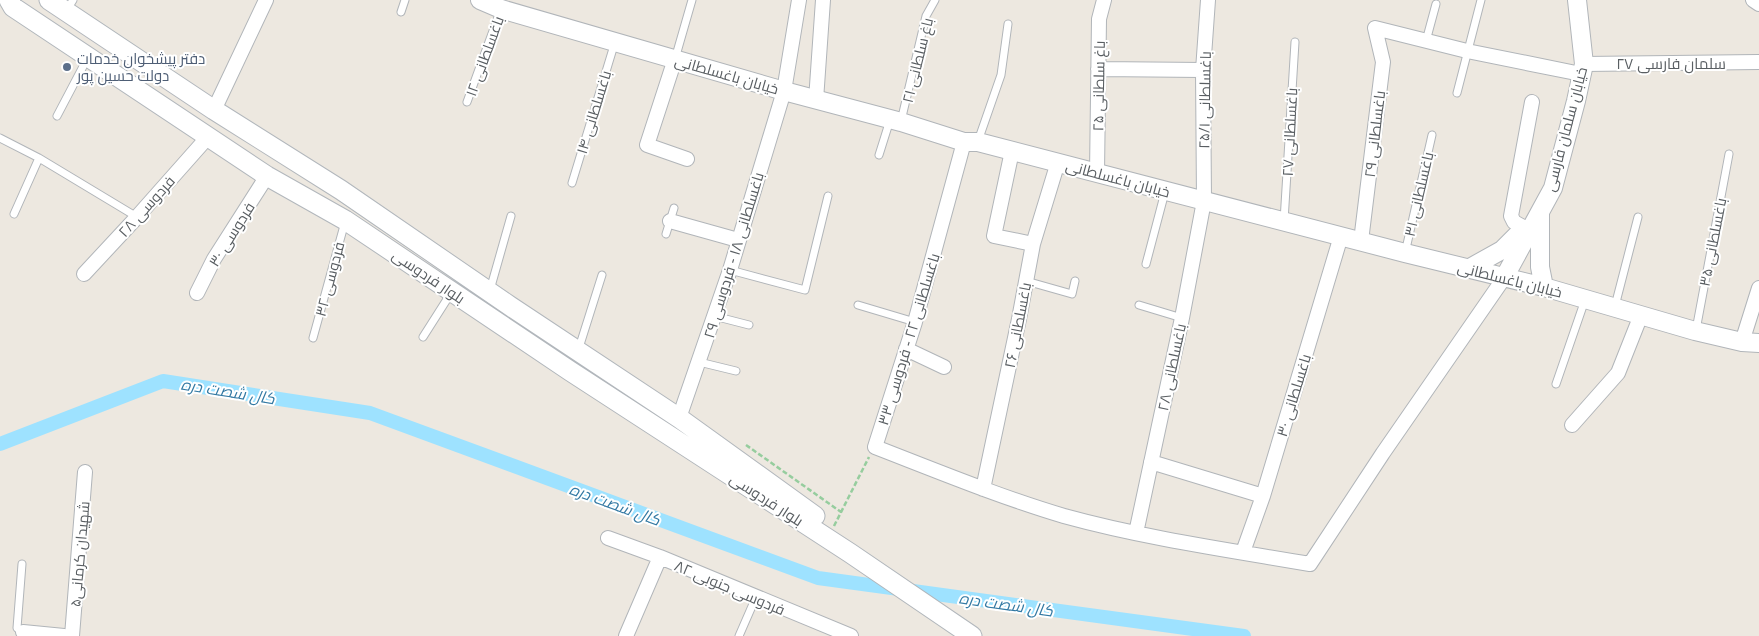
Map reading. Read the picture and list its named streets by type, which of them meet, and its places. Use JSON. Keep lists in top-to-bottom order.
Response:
{
  "streets": {
    "main road": ["بلوار فردوسی"],
    "street": [
      "سلمان فارسی ۲۷",
      "خیابان باغسلطانی",
      "باغ سلطانی ۲۵",
      "باغسلطانی ۲۵/۱",
      "خیابان سلمان فارسی",
      "باغسلطانی ۲۹",
      "فردوسی ۲۸",
      "فردوسی ۳۰",
      "باغسلطانی ۱۸ - فردوسی ۲۹",
      "باغسلطانی ۲۶",
      "باغسلطانی ۲۲ - فردوسی ۳۳",
      "باغسلطانی ۲۸",
      "باغسلطانی ۳۰",
      "شهیدان کرمانی۵",
      "فردوسی جنوبی ۸۲"
    ],
    "lane": [
      "باغسلطانی ۱۲",
      "باغ سلطانی ۲۱",
      "باغسلطانی ۱۴",
      "باغسلطانی ۲۷",
      "باغسلطانی ۳۱",
      "باغسلطانی ۳۵",
      "فردوسی ۳۲"
    ]
  },
  "crossings": [
    ["باغسلطانی ۱۲", "خیابان باغسلطانی"],
    ["باغ سلطانی ۲۱", "خیابان باغسلطانی"],
    ["سلمان فارسی ۲۷", "خیابان سلمان فارسی"],
    ["سلمان فارسی ۲۷", "باغسلطانی ۲۹"],
    ["خیابان باغسلطانی", "باغ سلطانی ۲۵"],
    ["خیابان باغسلطانی", "باغسلطانی ۲۵/۱"],
    ["خیابان باغسلطانی", "باغسلطانی ۱۴"],
    ["خیابان باغسلطانی", "خیابان سلمان فارسی"],
    ["خیابان باغسلطانی", "باغسلطانی ۲۷"],
    ["خیابان باغسلطانی", "باغسلطانی ۲۹"],
    ["خیابان باغسلطانی", "باغسلطانی ۳۱"],
    ["خیابان باغسلطانی", "باغسلطانی ۳۵"],
    ["خیابان باغسلطانی", "باغسلطانی ۱۸ - فردوسی ۲۹"],
    ["خیابان باغسلطانی", "باغسلطانی ۲۶"],
    ["خیابان باغسلطانی", "باغسلطانی ۲۲ - فردوسی ۳۳"],
    ["خیابان باغسلطانی", "باغسلطانی ۲۸"],
    ["خیابان باغسلطانی", "باغسلطانی ۳۰"],
    ["باغسلطانی ۲۵/۱", "باغسلطانی ۲۸"],
    ["فردوسی ۲۸", "بلوار فردوسی"],
    ["فردوسی ۳۰", "بلوار فردوسی"],
    ["باغسلطانی ۱۸ - فردوسی ۲۹", "بلوار فردوسی"],
    ["بلوار فردوسی", "فردوسی ۳۲"]
  ],
  "water": ["کال شصت دره"],
  "places": ["دفتر پیشخوان خدمات دولت حسین پور"]
}
